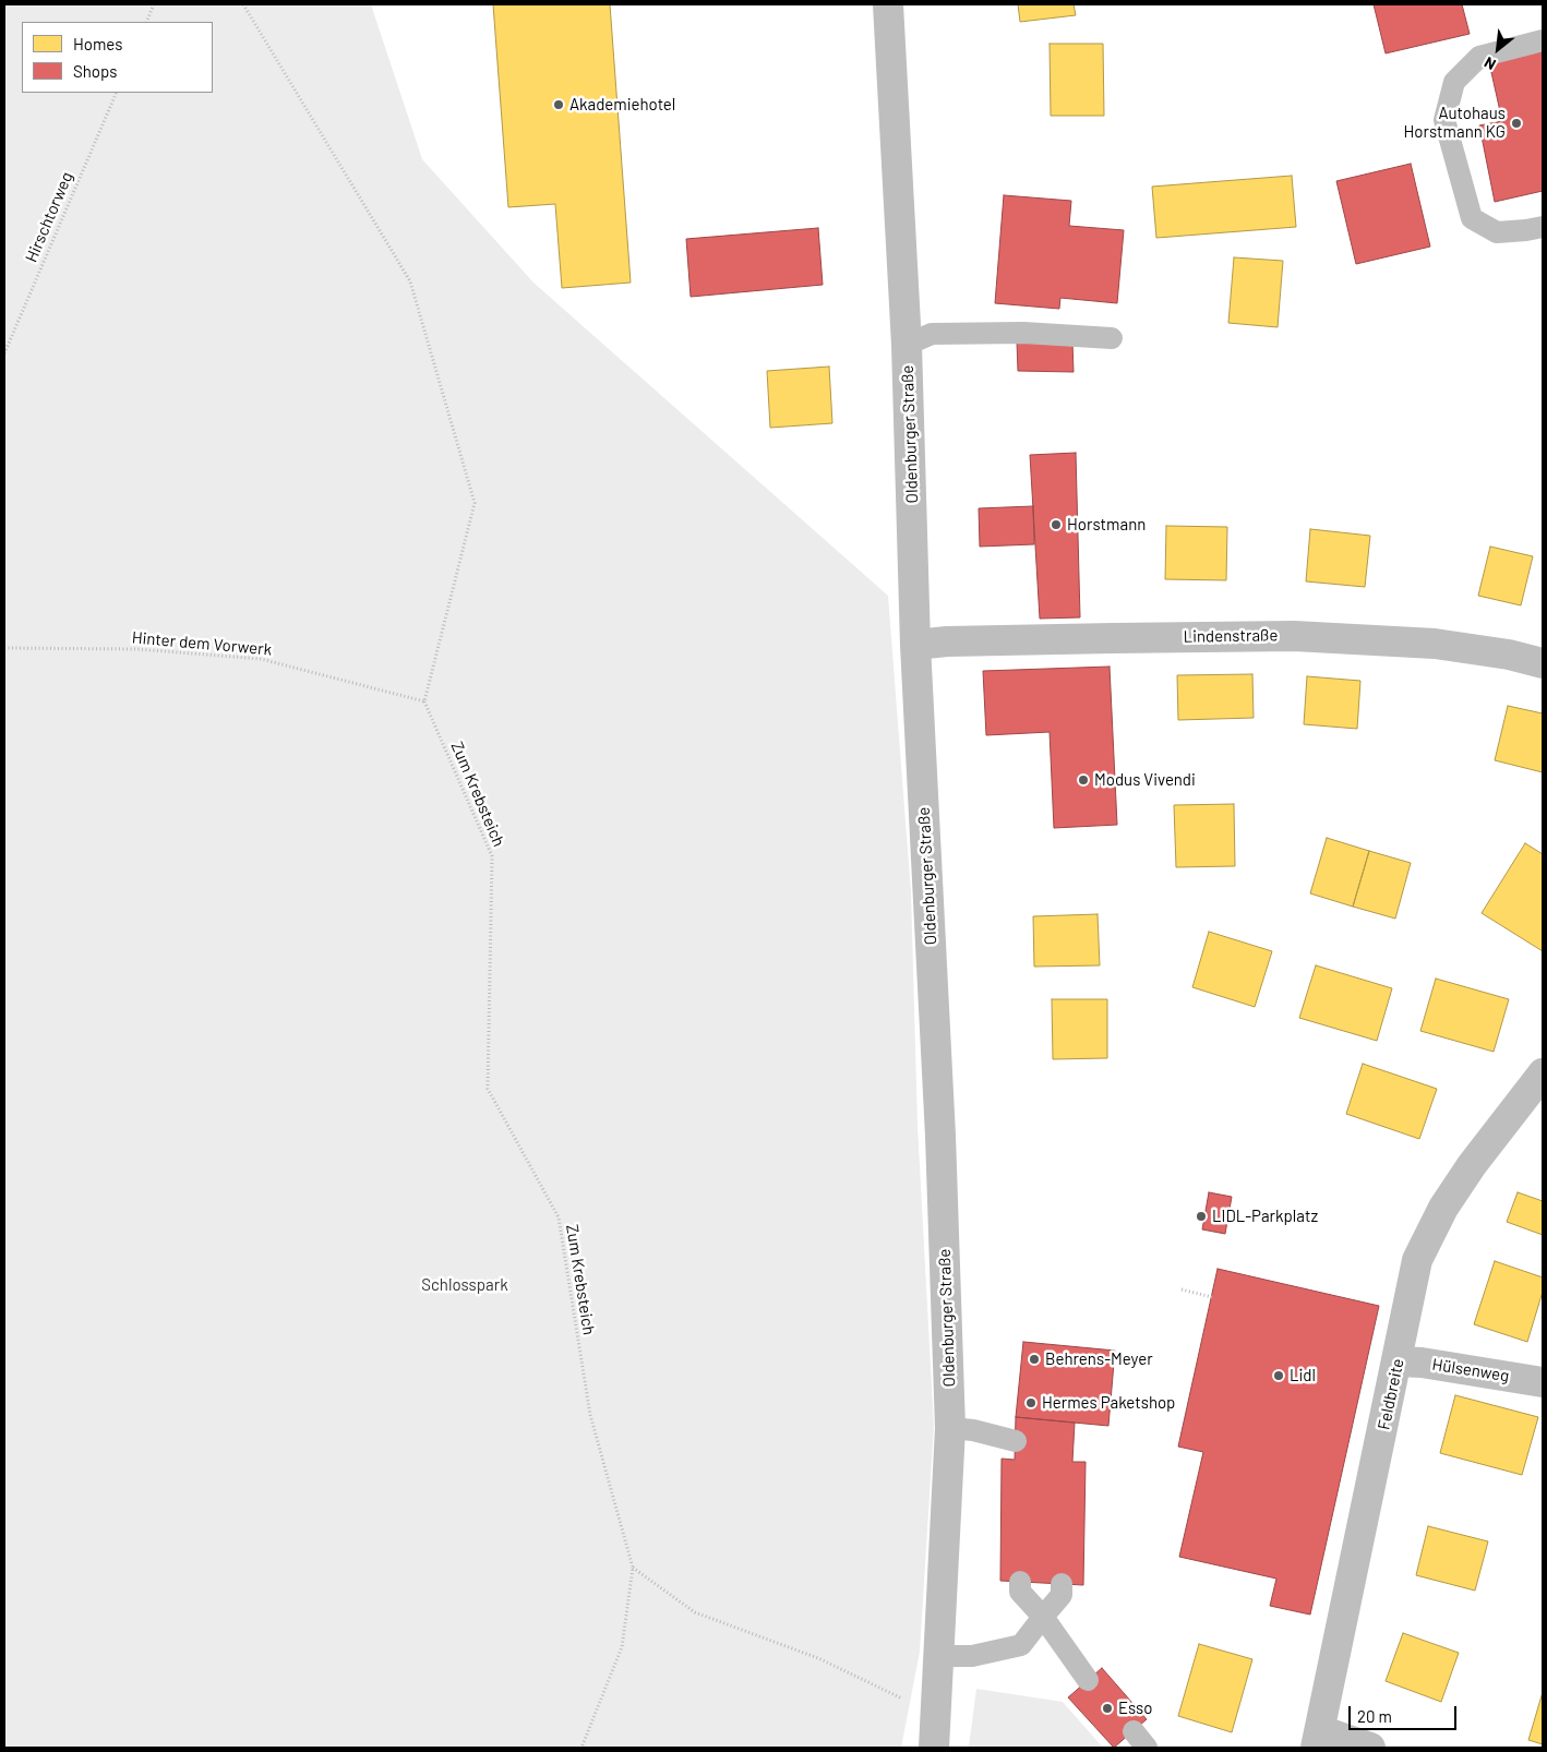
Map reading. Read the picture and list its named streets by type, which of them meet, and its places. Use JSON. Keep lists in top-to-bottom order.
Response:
{
  "streets": {
    "street": [
      "Oldenburger Straße",
      "Lindenstraße",
      "Hülsenweg",
      "Feldbreite"
    ],
    "path": ["Hirschtorweg", "Hinter dem Vorwerk", "Zum Krebsteich"]
  },
  "crossings": [
    ["Oldenburger Straße", "Lindenstraße"],
    ["Hinter dem Vorwerk", "Zum Krebsteich"],
    ["Hülsenweg", "Feldbreite"]
  ],
  "parks": ["Schlosspark"],
  "places": [
    "Akademiehotel",
    "Autohaus Horstmann KG",
    "Horstmann",
    "Modus Vivendi",
    "LIDL-Parkplatz",
    "Behrens-Meyer",
    "Lidl",
    "Hermes Paketshop",
    "Esso"
  ],
  "legend": ["Homes", "Shops"],
  "scale_bar": "20 m",
  "north": "bottom left"
}
